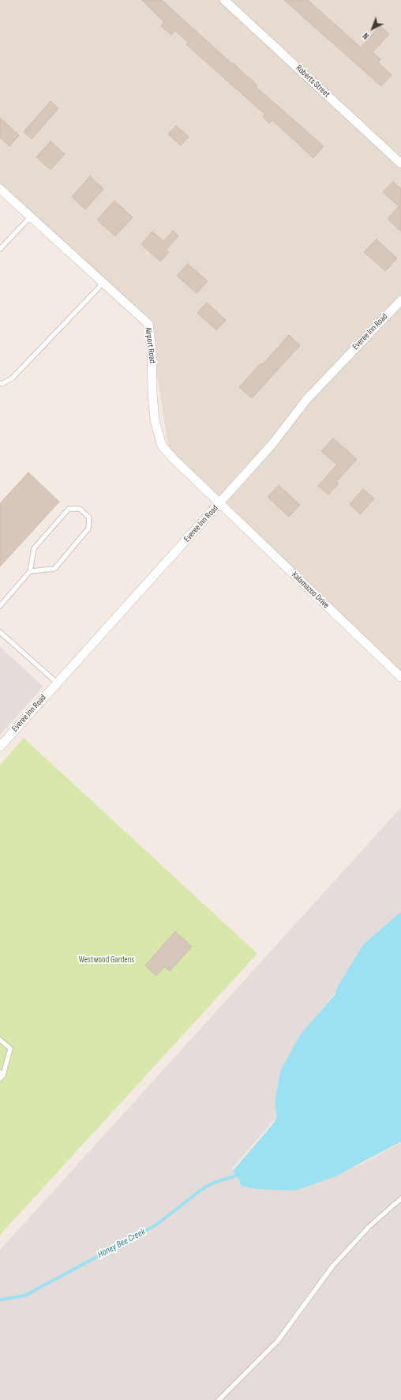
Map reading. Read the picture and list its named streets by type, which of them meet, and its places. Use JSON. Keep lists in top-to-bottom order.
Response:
{
  "streets": {
    "street": [
      "Roberts Street",
      "Everee Inn Road",
      "Airport Road",
      "Kalamazoo Drive"
    ]
  },
  "crossings": [
    ["Everee Inn Road", "Airport Road"],
    ["Everee Inn Road", "Kalamazoo Drive"],
    ["Airport Road", "Kalamazoo Drive"]
  ],
  "water": ["Honey Bee Creek"],
  "parks": ["Westwood Gardens"],
  "north": "bottom left"
}
